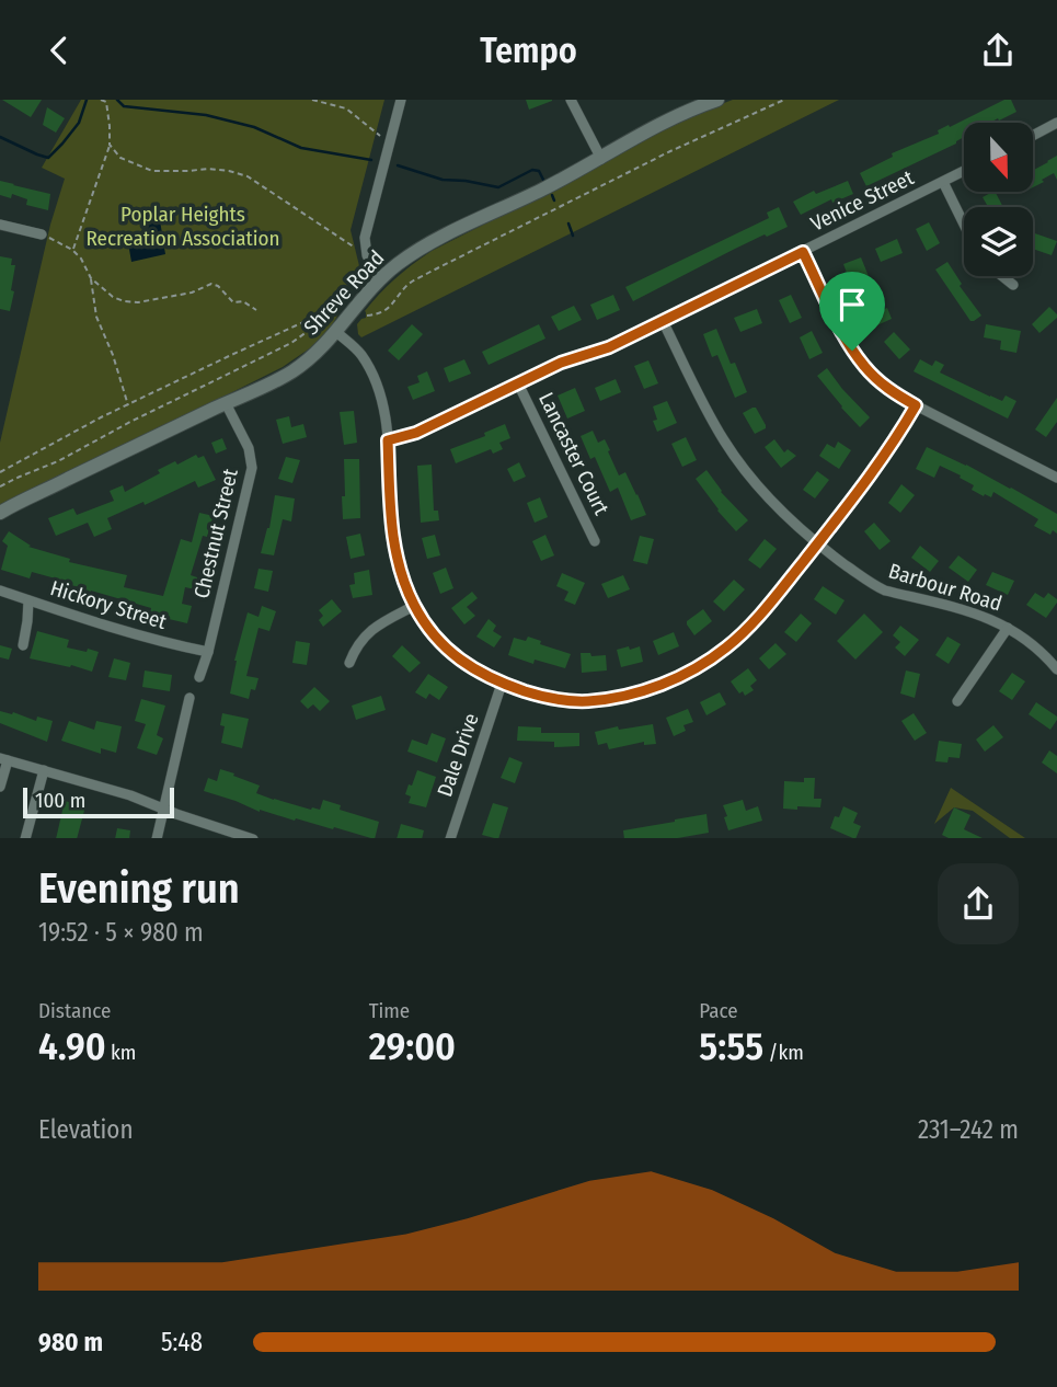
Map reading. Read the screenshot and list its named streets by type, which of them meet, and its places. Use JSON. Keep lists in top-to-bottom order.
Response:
{
  "streets": {
    "main road": ["Shreve Road"],
    "street": [
      "Venice Street",
      "Lancaster Court",
      "Chestnut Street",
      "Barbour Road",
      "Hickory Street",
      "Dale Drive"
    ]
  },
  "crossings": [
    ["Venice Street", "Lancaster Court"],
    ["Venice Street", "Barbour Road"],
    ["Shreve Road", "Chestnut Street"],
    ["Chestnut Street", "Hickory Street"]
  ],
  "parks": ["Poplar Heights Recreation Association"],
  "scale_bar": "100 m",
  "north": "bottom",
  "page": {
    "header": "Tempo",
    "scale": "100 m",
    "heading": ["Evening run", "19:52 · 5 × 980 m"],
    "stats": [
      ["Distance", "4.90 km"],
      ["Time", "29:00"],
      ["Pace", "5:55 /km"]
    ],
    "chart": ["Elevation", "231–242 m"],
    "list": [
      {
        "name": "980 m",
        "note": "5:48"
      }
    ]
  }
}
